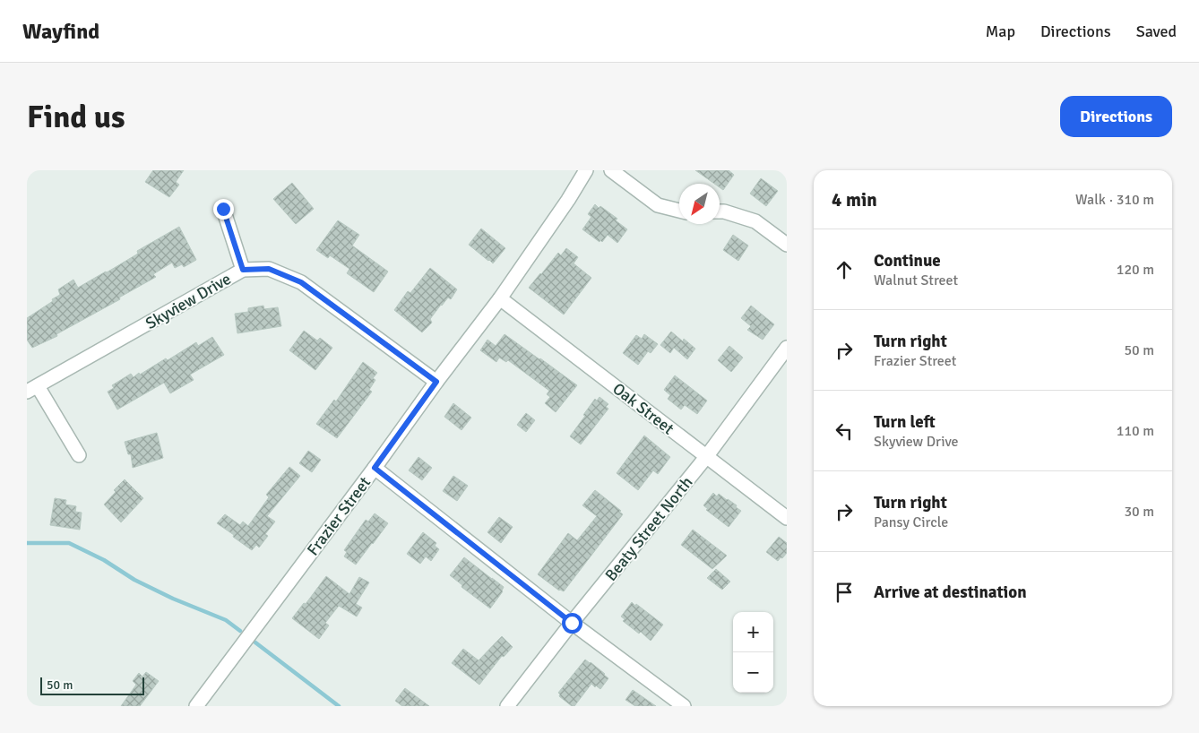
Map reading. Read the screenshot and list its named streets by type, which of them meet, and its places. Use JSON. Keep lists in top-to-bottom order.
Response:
{
  "streets": {
    "street": [
      "Skyview Drive",
      "Oak Street",
      "Frazier Street",
      "Beaty Street North"
    ]
  },
  "crossings": [
    ["Skyview Drive", "Frazier Street"],
    ["Oak Street", "Frazier Street"],
    ["Oak Street", "Beaty Street North"]
  ],
  "scale_bar": "50 m",
  "north": "bottom left",
  "page": {
    "header": "Wayfind",
    "nav": ["Map", "Directions", "Saved"],
    "buttons": "Directions",
    "title": "Find us",
    "heading": ["4 min", "Walk · 310 m"],
    "list": [
      ["Continue", "Walnut Street", "120 m"],
      ["Turn right", "Frazier Street", "50 m"],
      ["Turn left", "Skyview Drive", "110 m"],
      ["Turn right", "Pansy Circle", "30 m"],
      "Arrive at destination"
    ],
    "map_buttons": ["+", "−"],
    "scale": "50 m"
  }
}
